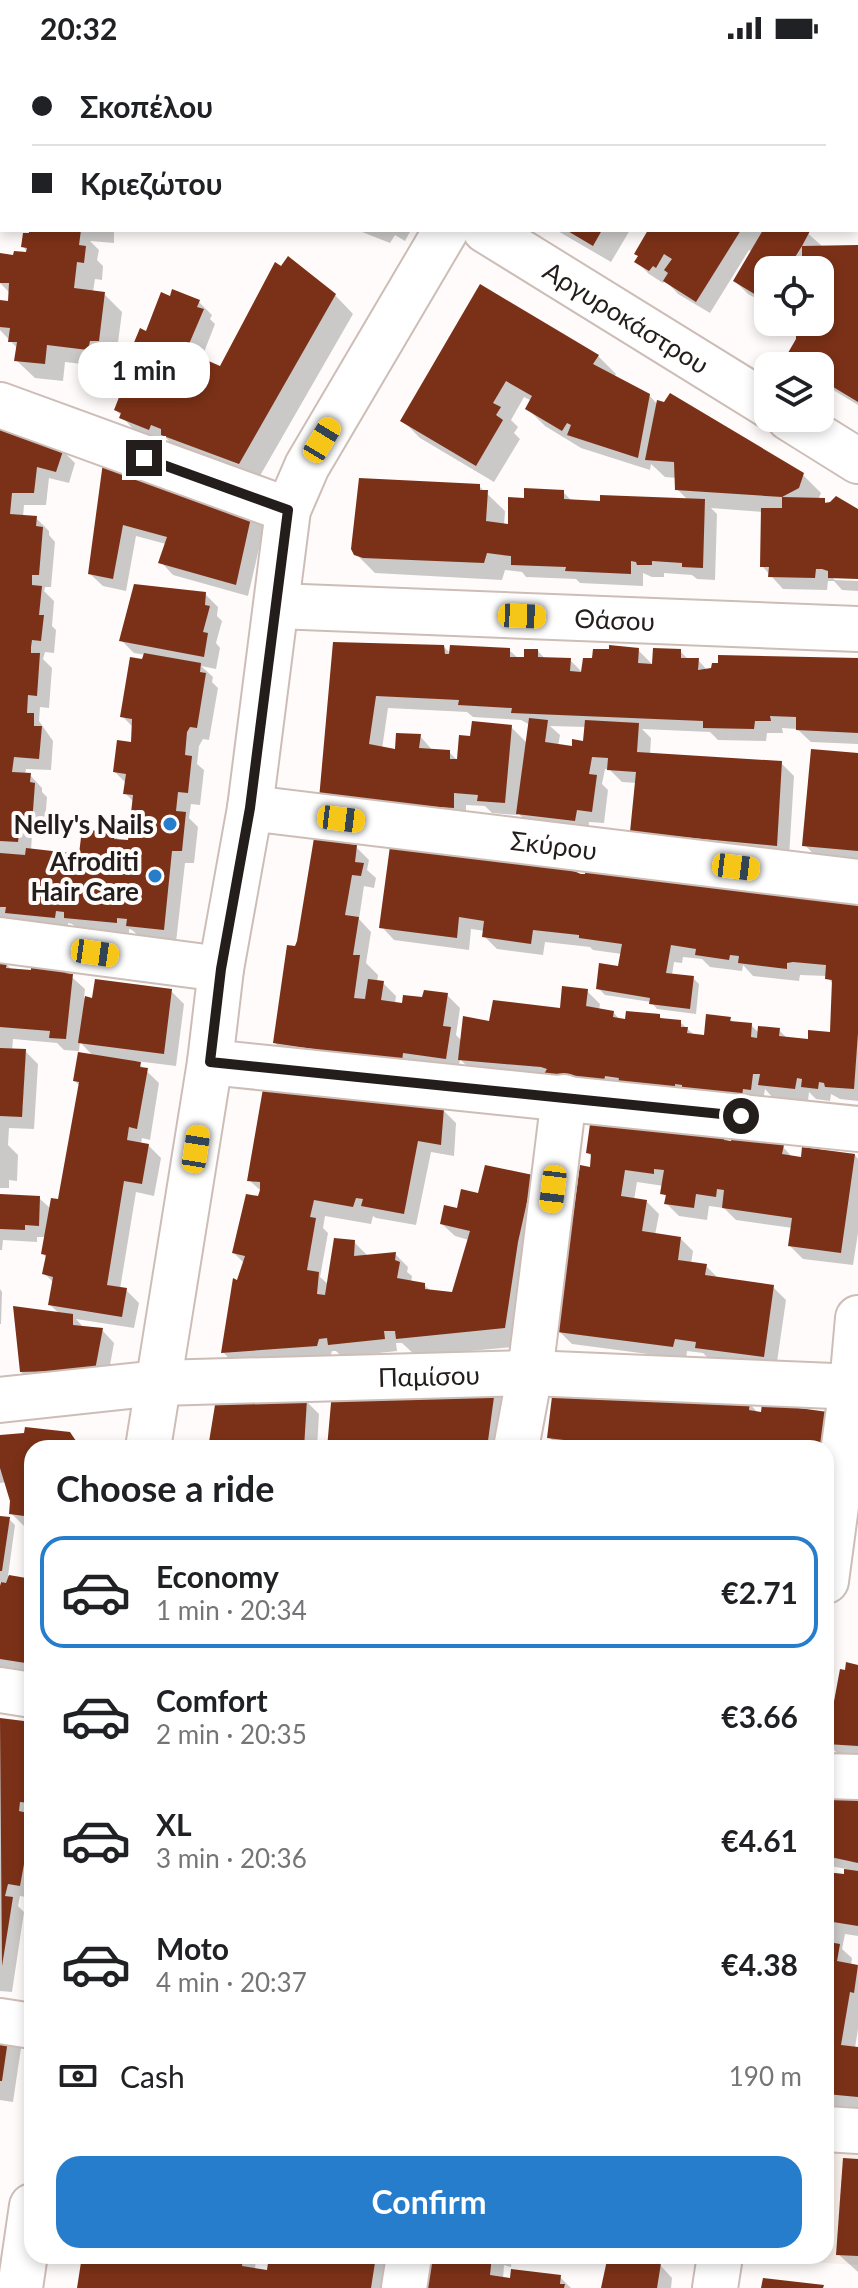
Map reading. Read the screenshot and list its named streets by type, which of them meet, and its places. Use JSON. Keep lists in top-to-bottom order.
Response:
{
  "streets": {
    "street": [
      "Αργυροκάστρου",
      "Θάσου",
      "Σκύρου",
      "Παμίσου"
    ]
  },
  "places": ["Nelly's Nails", "Afroditi Hair Care"],
  "page": {
    "status": "20:32",
    "banner": ["Σκοπέλου", "Κριεζώτου"],
    "bubble": "1 min",
    "heading": "Choose a ride",
    "list": [
      {
        "name": "Economy",
        "note": "1 min · 20:34",
        "value": "€2.71"
      },
      {
        "name": "Comfort",
        "note": "2 min · 20:35",
        "value": "€3.66"
      },
      {
        "name": "XL",
        "note": "3 min · 20:36",
        "value": "€4.61"
      },
      {
        "name": "Moto",
        "note": "4 min · 20:37",
        "value": "€4.38"
      }
    ],
    "pay": ["Cash", "190 m"],
    "buttons": "Confirm"
  }
}
